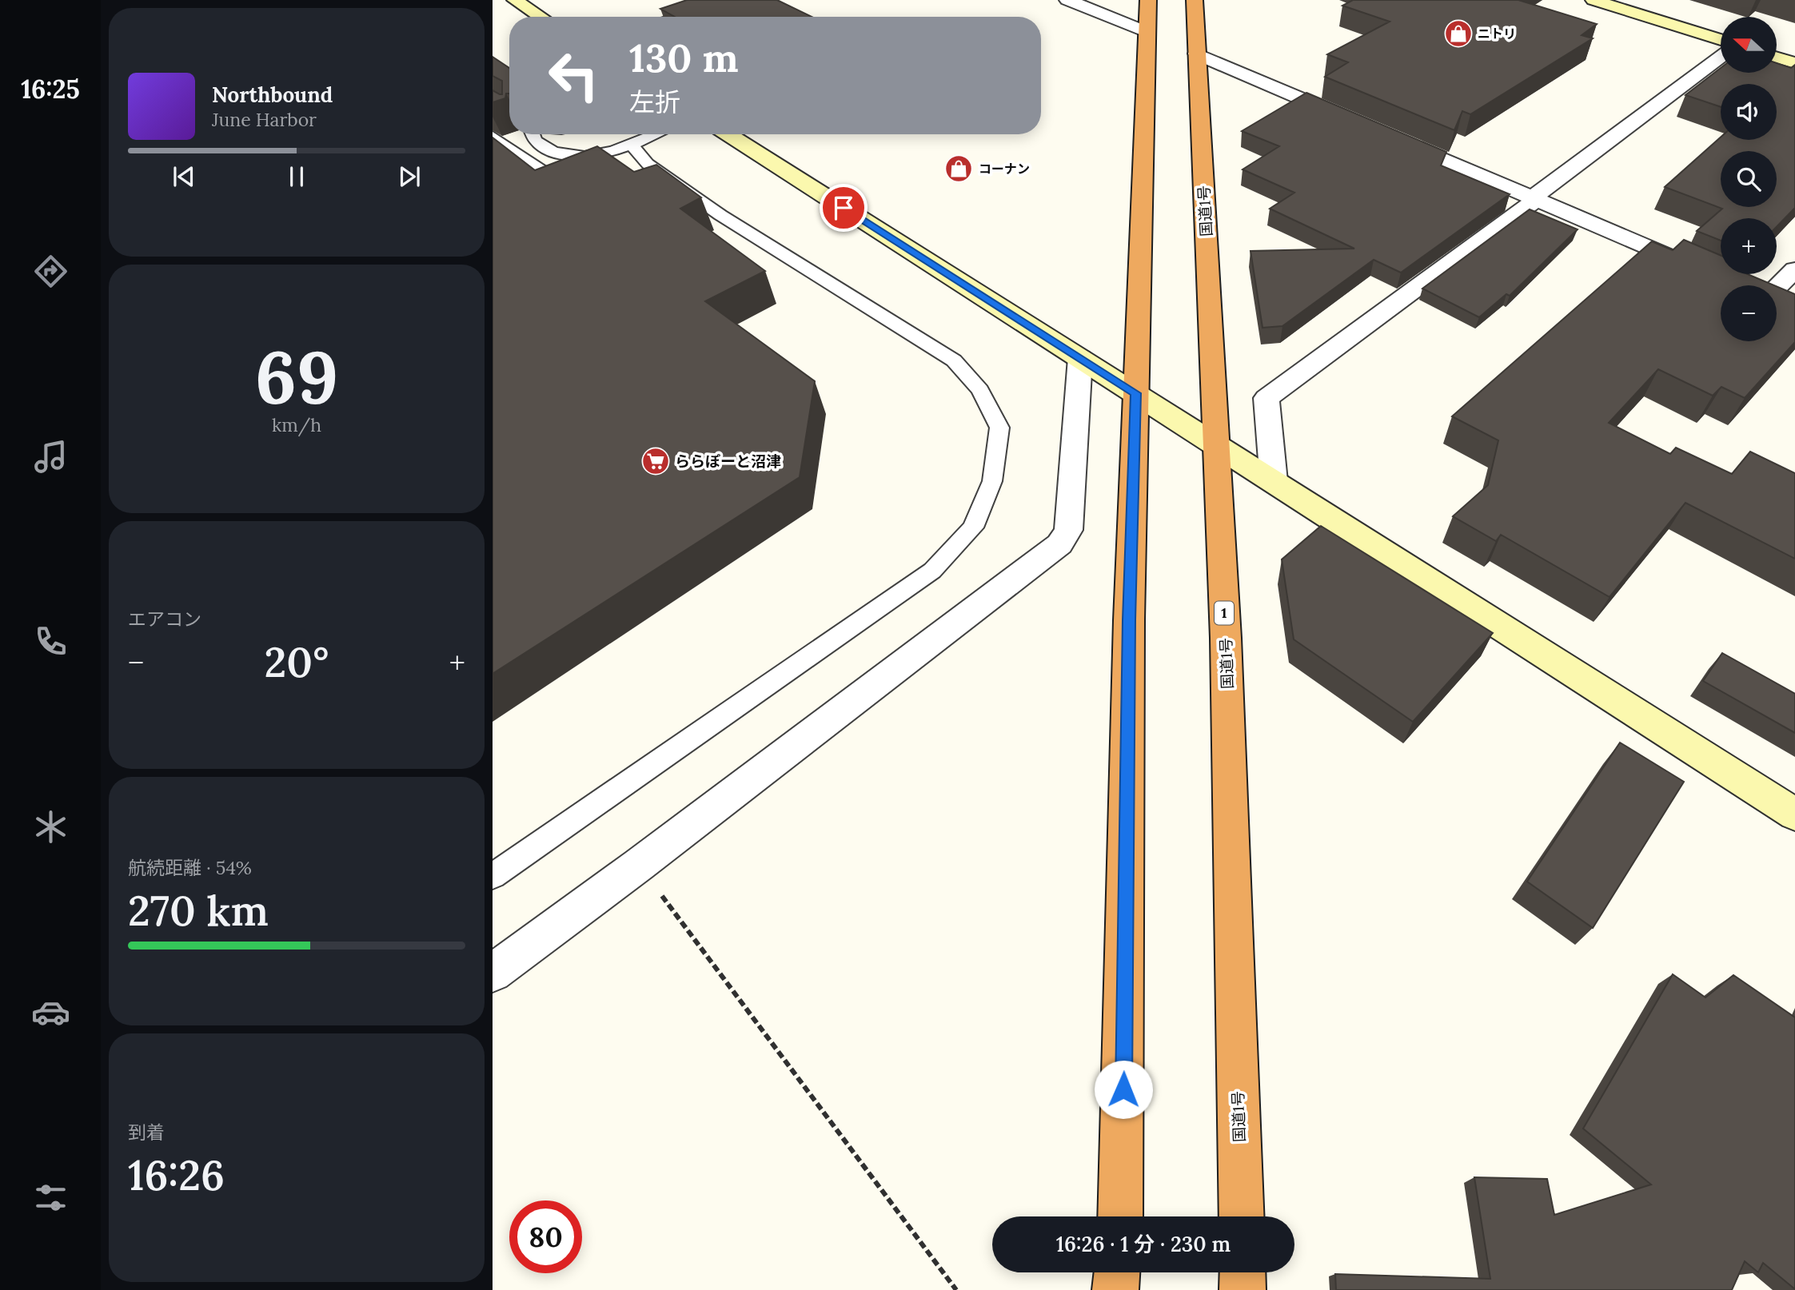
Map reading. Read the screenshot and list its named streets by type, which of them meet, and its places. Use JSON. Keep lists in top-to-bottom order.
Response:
{
  "streets": {
    "highway": ["国道1号", "1"]
  },
  "places": {
    "shop": ["ニトリ", "コーナン"],
    "supermarket": ["ららぽーと沼津"]
  },
  "north": "left",
  "page": {
    "tabs": "16:25",
    "map_buttons": ["+", "−"],
    "turn": ["130 m", "左折"],
    "song": ["Northbound", "June Harbor"],
    "tile": [
      ["69", "km/h"],
      "エアコン",
      ["航続距離 · 54%", "270 km"],
      ["到着", "16:26"]
    ],
    "heat": ["−", "20°", "+"],
    "limit": "80",
    "trip": "16:26 · 1 分 · 230 m"
  }
}
